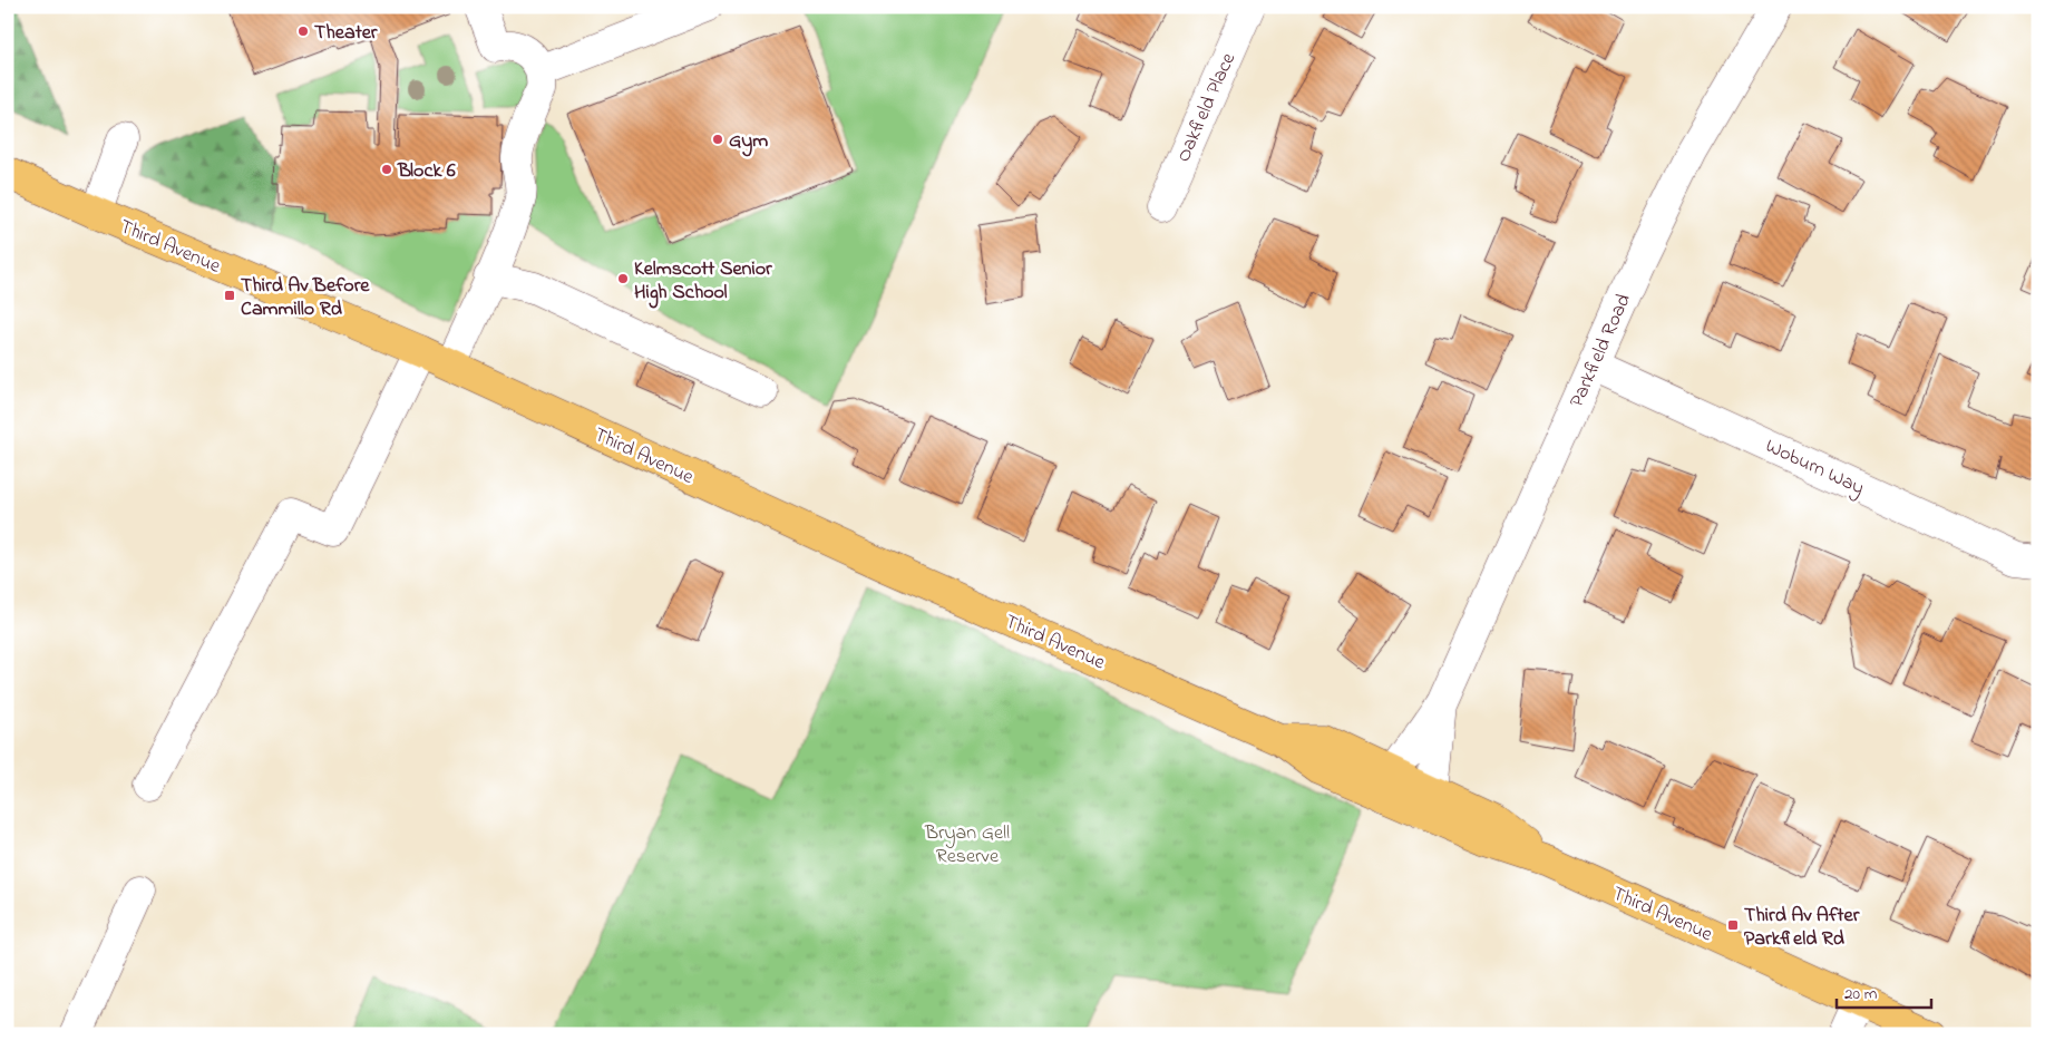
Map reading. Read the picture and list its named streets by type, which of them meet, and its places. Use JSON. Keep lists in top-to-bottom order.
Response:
{
  "streets": {
    "main road": ["Third Avenue"],
    "street": ["Oakfield Place", "Parkfield Road", "Woburn Way"]
  },
  "crossings": [
    ["Third Avenue", "Parkfield Road"],
    ["Parkfield Road", "Woburn Way"]
  ],
  "parks": ["Bryan Gell Reserve"],
  "places": {
    "other": [
      "Theater",
      "Gym",
      "Block 6",
      "Kelmscott Senior High School"
    ],
    "transit": ["Third Av Before Cammillo Rd", "Third Av After Parkfield Rd"]
  },
  "scale_bar": "20 m"
}
